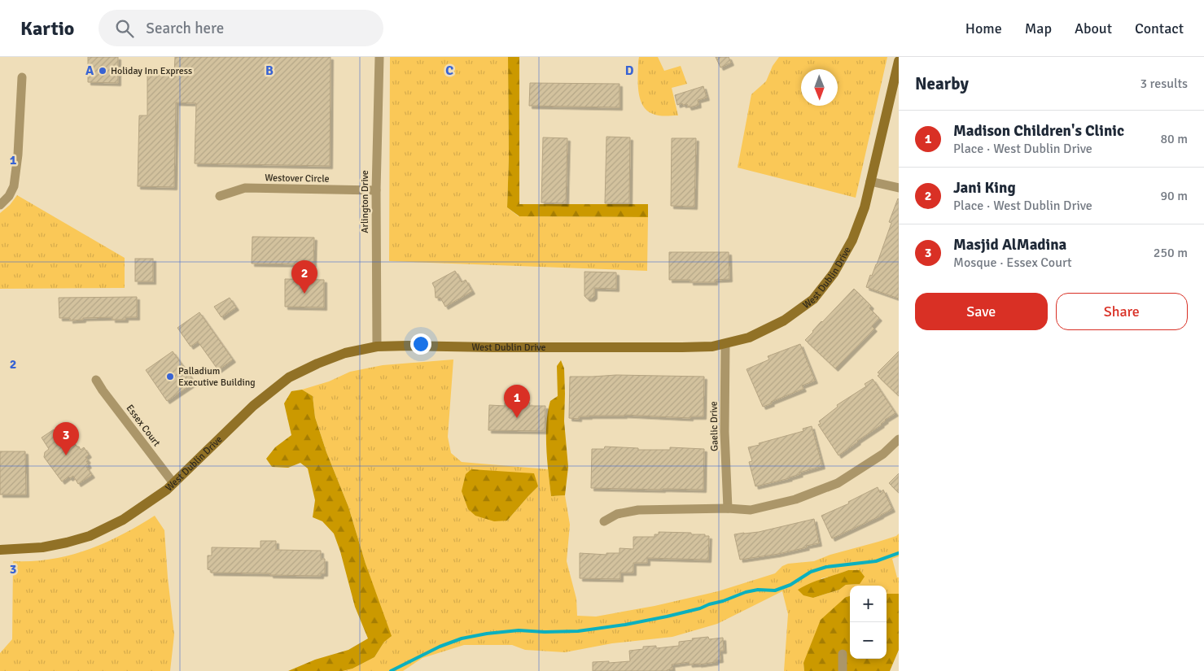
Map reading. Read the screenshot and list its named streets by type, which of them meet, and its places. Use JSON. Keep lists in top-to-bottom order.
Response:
{
  "streets": {
    "street": [
      "Westover Circle",
      "Arlington Drive",
      "West Dublin Drive",
      "Essex Court",
      "Gaelic Drive"
    ]
  },
  "crossings": [
    ["Westover Circle", "Arlington Drive"],
    ["Arlington Drive", "West Dublin Drive"],
    ["West Dublin Drive", "Essex Court"],
    ["West Dublin Drive", "Gaelic Drive"]
  ],
  "places": ["Holiday Inn Express", "Palladium Executive Building"],
  "north": "bottom",
  "page": {
    "header": "Kartio",
    "search": "Search here",
    "nav": [
      "Home",
      "Map",
      "About",
      "Contact"
    ],
    "heading": ["Nearby", "3 results"],
    "list": [
      {
        "mark": "1",
        "name": "Madison Children's Clinic",
        "note": "Place · West Dublin Drive",
        "value": "80 m"
      },
      {
        "mark": "2",
        "name": "Jani King",
        "note": "Place · West Dublin Drive",
        "value": "90 m"
      },
      {
        "mark": "3",
        "name": "Masjid AlMadina",
        "note": "Mosque · Essex Court",
        "value": "250 m"
      }
    ],
    "pins": ["2", "1", "3"],
    "buttons": ["Save", "Share"],
    "map_buttons": ["+", "−"]
  },
  "grid": {
    "columns": [
      "A",
      "B",
      "C",
      "D"
    ],
    "rows": ["1", "2", "3"]
  }
}
